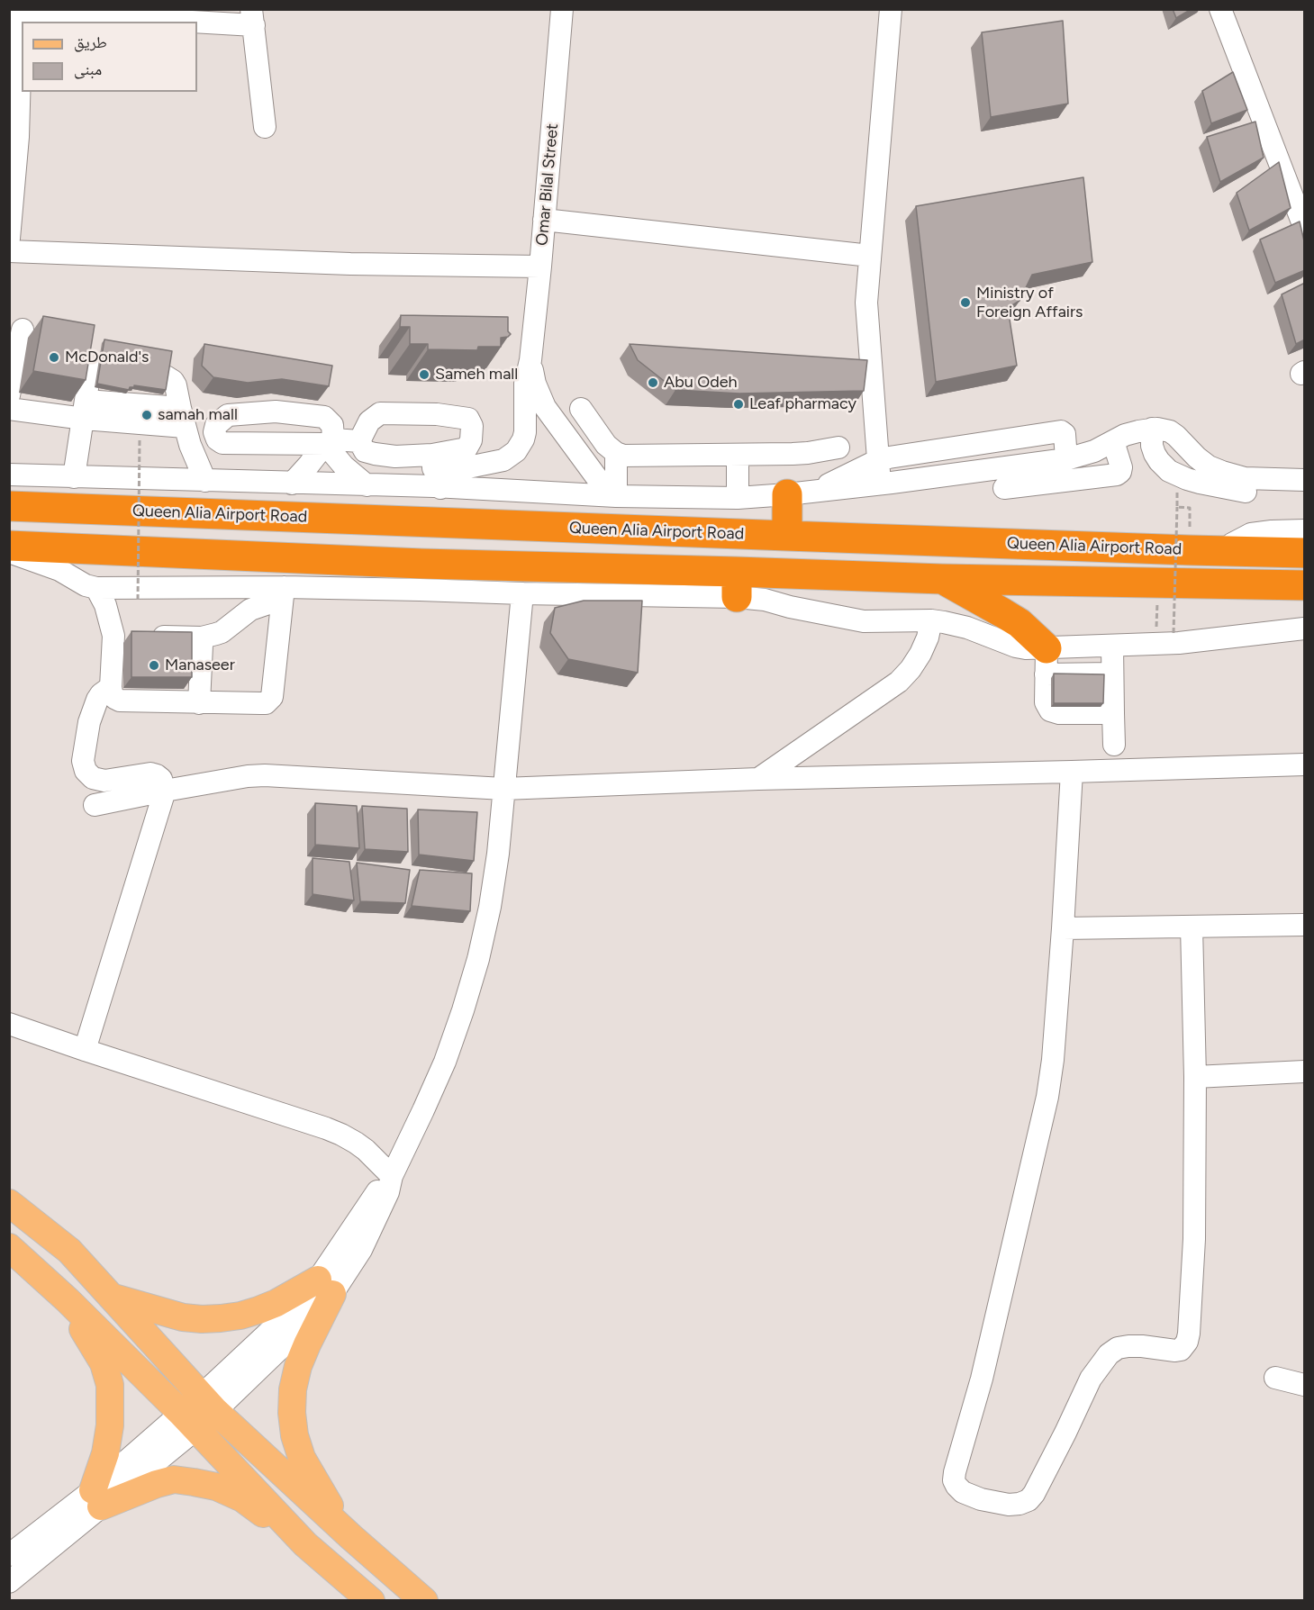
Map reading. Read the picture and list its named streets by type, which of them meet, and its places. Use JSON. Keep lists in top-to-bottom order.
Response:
{
  "streets": {
    "highway": ["Queen Alia Airport Road"],
    "street": ["Omar Bilal Street"]
  },
  "places": [
    "Ministry of Foreign Affairs",
    "McDonald's",
    "Sameh mall",
    "Abu Odeh",
    "Leaf pharmacy",
    "samah mall",
    "Manaseer"
  ],
  "legend": ["طريق", "مبنى"]
}
